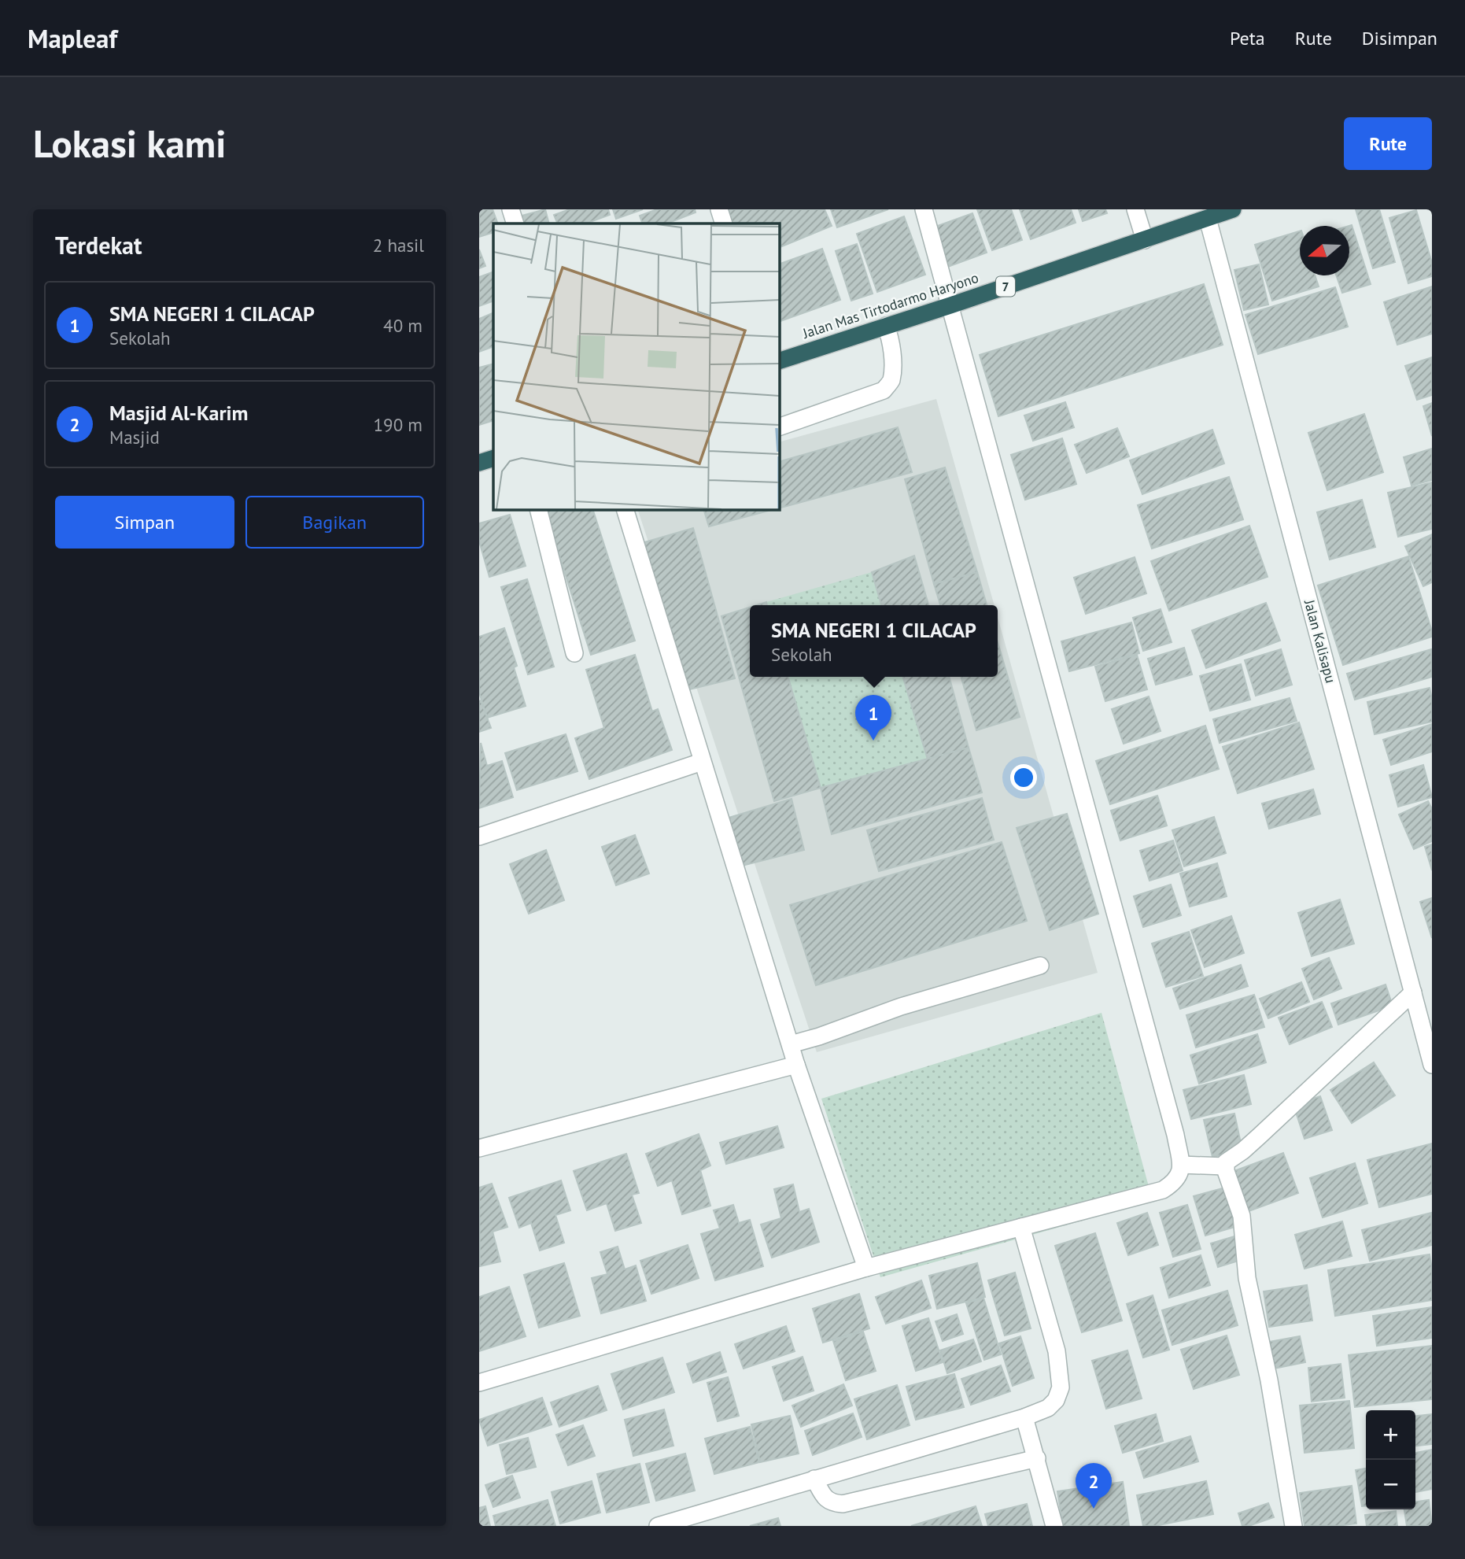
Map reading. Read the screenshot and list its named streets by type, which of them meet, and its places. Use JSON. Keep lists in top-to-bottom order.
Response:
{
  "streets": {
    "highway": ["7", "Jalan Mas Tirtodarmo Haryono"],
    "street": ["Jalan Kalisapu"]
  },
  "crossings": [
    ["Jalan Mas Tirtodarmo Haryono", "Jalan Kalisapu"]
  ],
  "north": "left",
  "page": {
    "header": "Mapleaf",
    "nav": ["Peta", "Rute", "Disimpan"],
    "buttons": [
      "Rute",
      ["Simpan", "Bagikan"]
    ],
    "title": "Lokasi kami",
    "heading": ["Terdekat", "2 hasil"],
    "list": [
      {
        "mark": "1",
        "name": "SMA NEGERI 1 CILACAP",
        "note": "Sekolah",
        "value": "40 m"
      },
      {
        "mark": "2",
        "name": "Masjid Al-Karim",
        "note": "Masjid",
        "value": "190 m"
      }
    ],
    "popup": ["SMA NEGERI 1 CILACAP", "Sekolah"],
    "pins": ["1", "2"],
    "map_buttons": ["+", "−"]
  }
}
